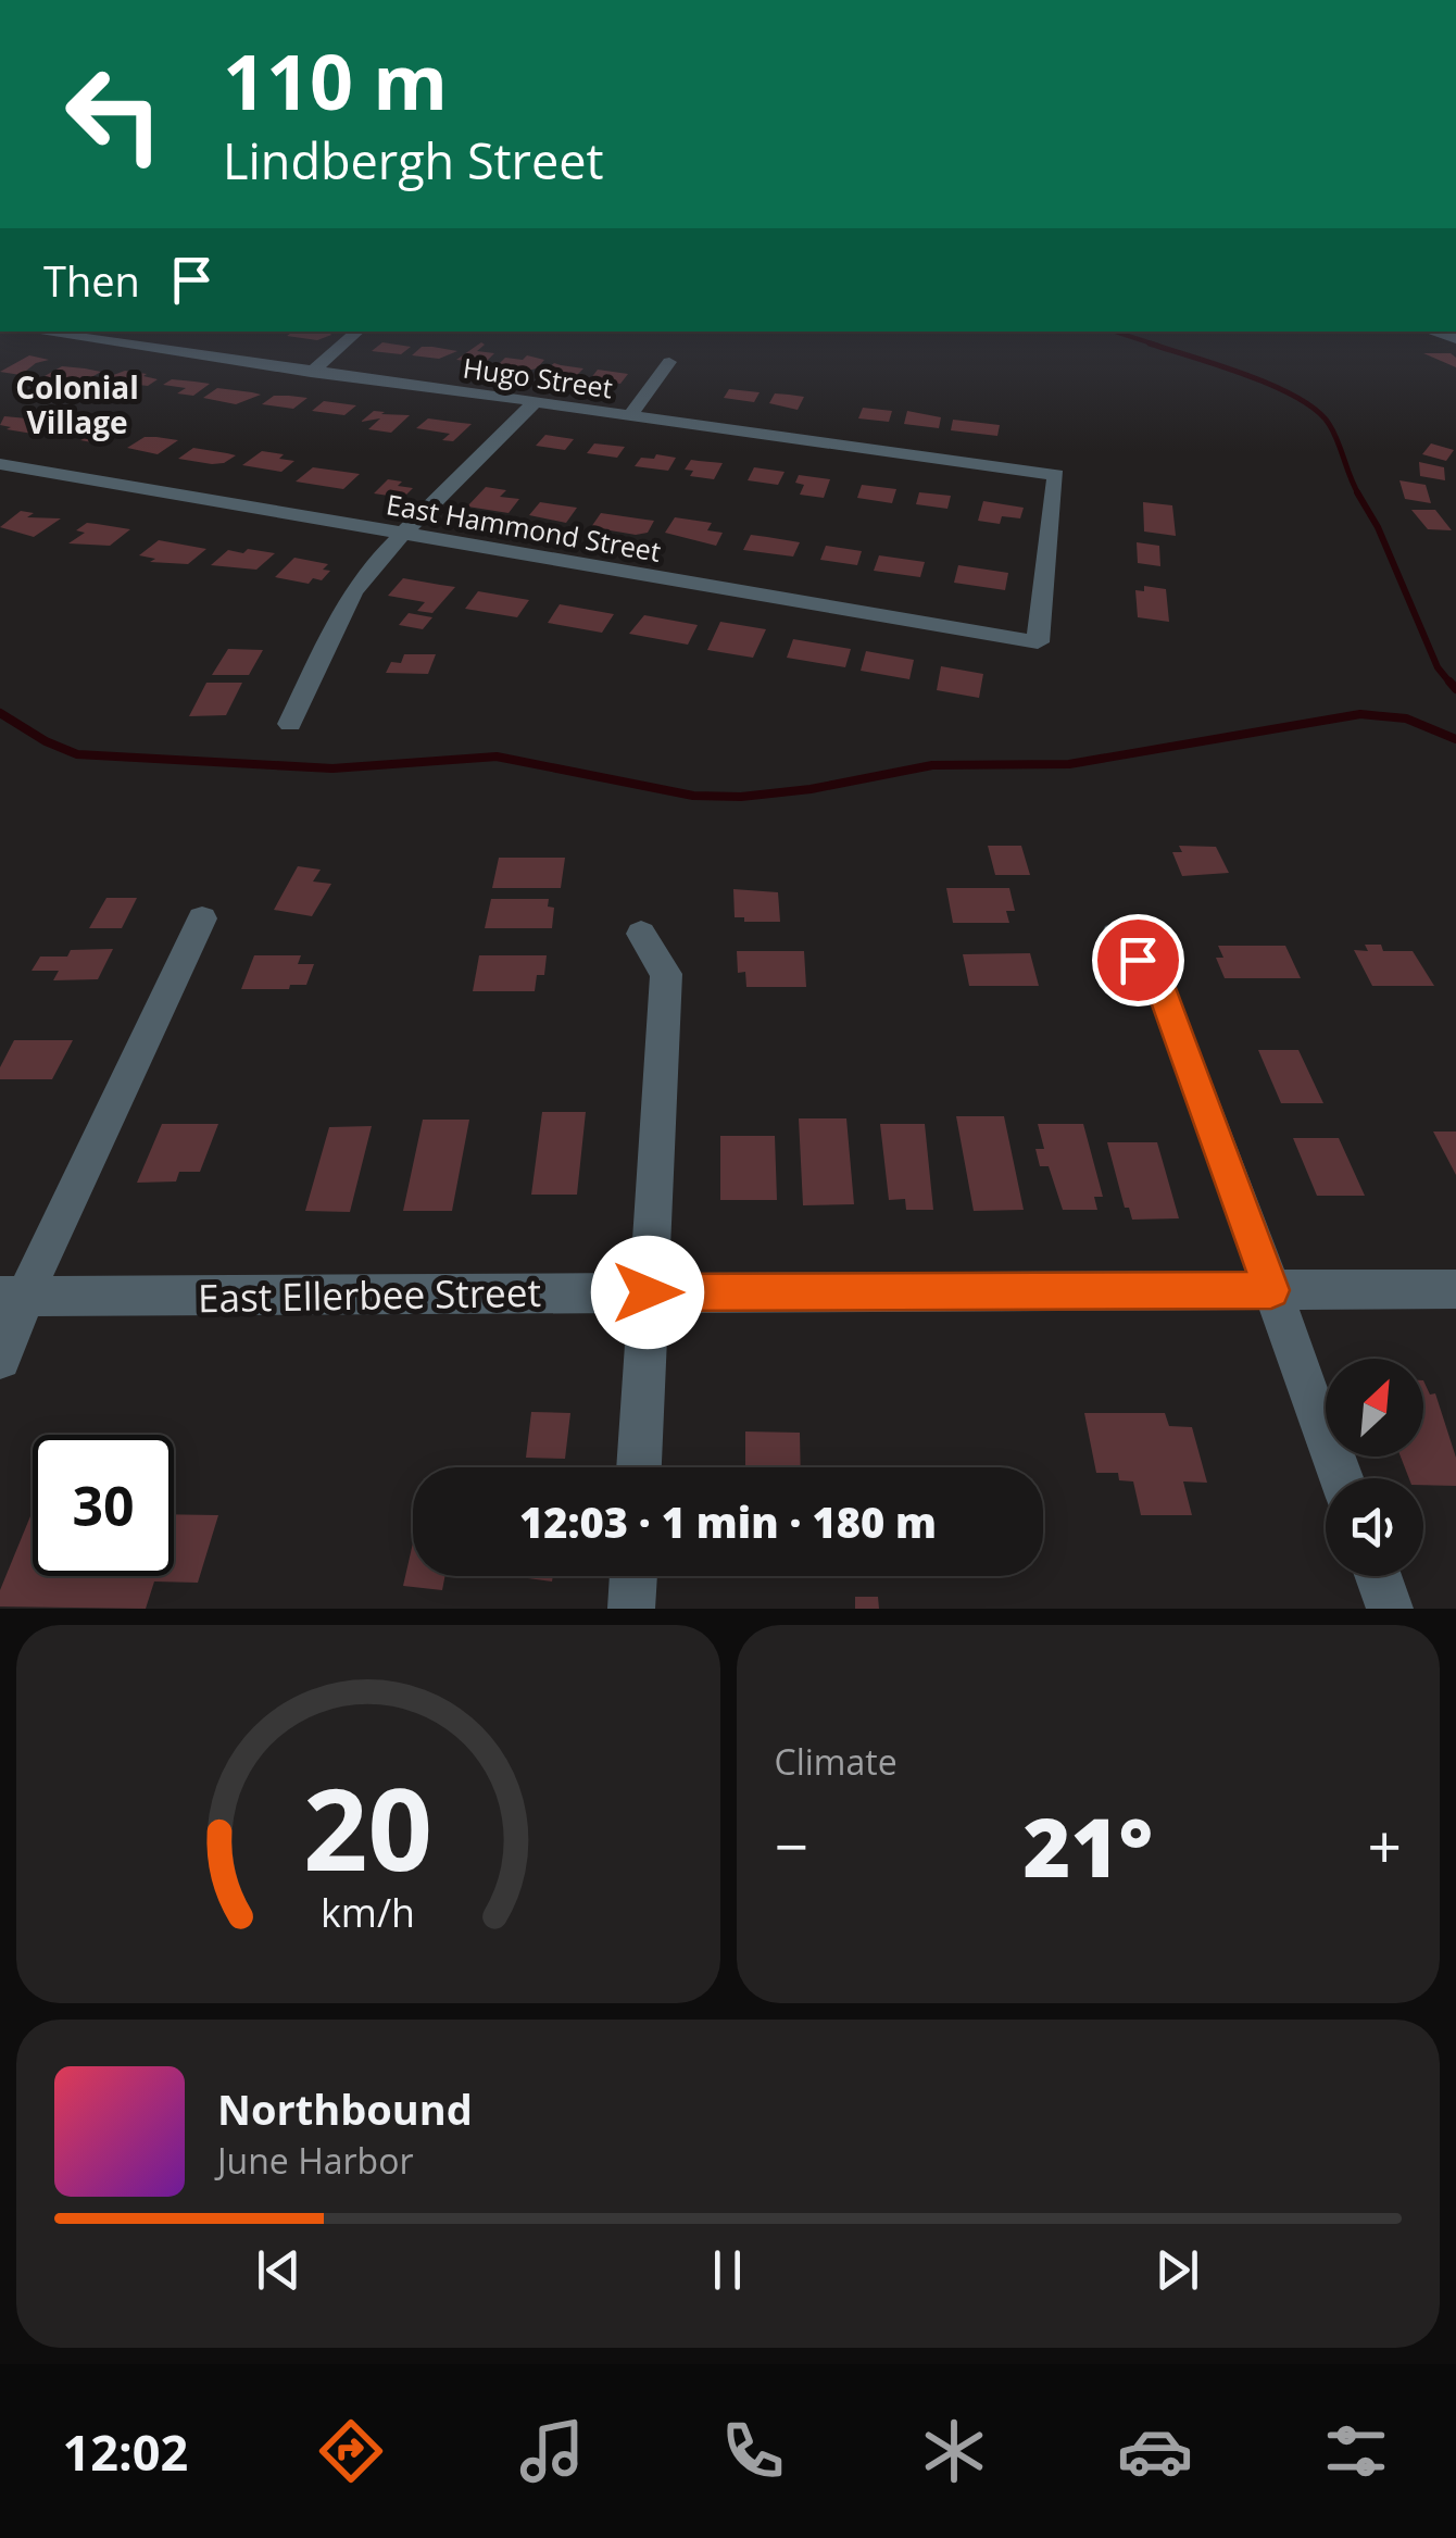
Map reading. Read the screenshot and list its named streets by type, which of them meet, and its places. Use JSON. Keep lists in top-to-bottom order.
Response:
{
  "streets": {
    "street": ["Hugo Street", "East Hammond Street", "East Ellerbee Street"]
  },
  "crossings": [
    ["Hugo Street", "East Hammond Street"]
  ],
  "districts": ["Colonial Village"],
  "north": "top right",
  "page": {
    "turn": ["110 m", "Lindbergh Street"],
    "then": "Then",
    "limit": "30",
    "trip": "12:03 · 1 min · 180 m",
    "tile": "Climate",
    "heat": ["−", "21°", "+"],
    "song": ["Northbound", "June Harbor"],
    "tabs": "12:02",
    "gauge": ["20", "km/h"]
  }
}
